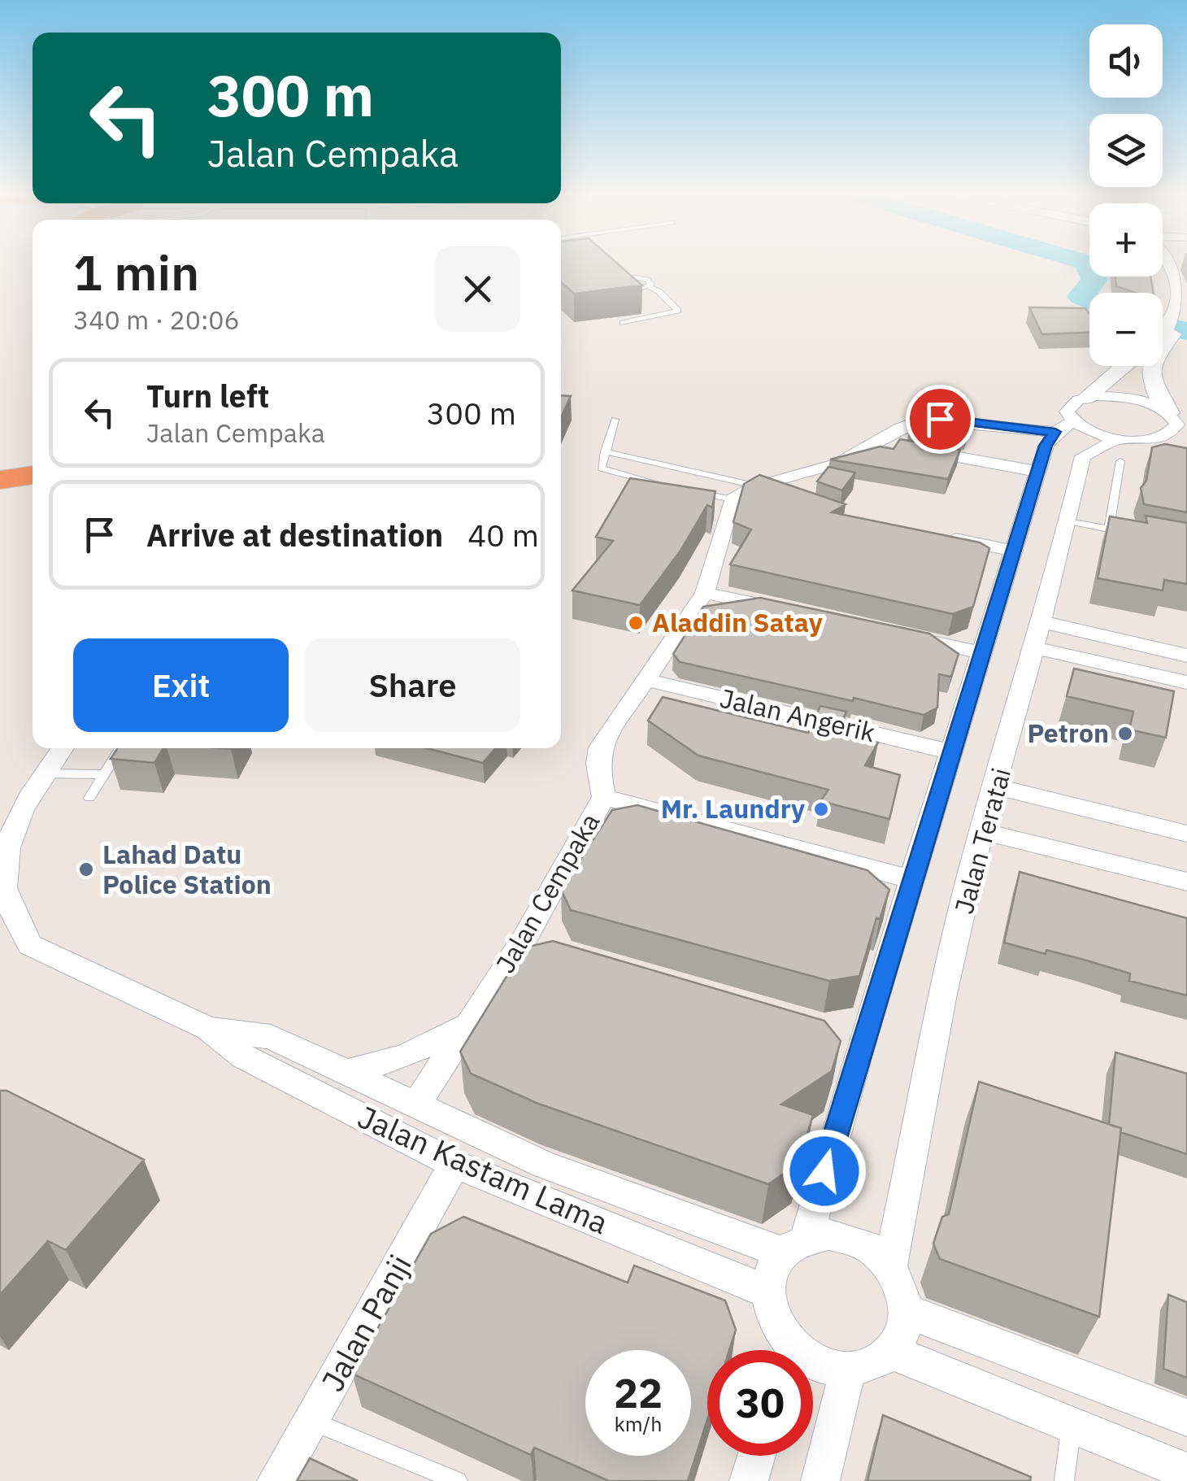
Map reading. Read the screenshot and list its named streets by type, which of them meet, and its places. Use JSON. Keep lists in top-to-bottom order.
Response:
{
  "streets": {
    "street": [
      "Jalan Angerik",
      "Jalan Teratai",
      "Jalan Cempaka",
      "Jalan Kastam Lama",
      "Jalan Panji"
    ]
  },
  "crossings": [
    ["Jalan Angerik", "Jalan Teratai"],
    ["Jalan Angerik", "Jalan Cempaka"],
    ["Jalan Teratai", "Jalan Kastam Lama"],
    ["Jalan Cempaka", "Jalan Kastam Lama"],
    ["Jalan Kastam Lama", "Jalan Panji"]
  ],
  "places": [
    "Aladdin Satay",
    "Petron",
    "Mr. Laundry",
    "Lahad Datu Police Station"
  ],
  "page": {
    "map_buttons": ["+", "−"],
    "turn": ["300 m", "Jalan Cempaka"],
    "heading": ["1 min", "340 m · 20:06"],
    "list": [
      {
        "name": "Turn left",
        "note": "Jalan Cempaka",
        "value": "300 m"
      },
      {
        "name": "Arrive at destination",
        "value": "40 m"
      }
    ],
    "buttons": ["Exit", "Share"],
    "speed": "22 km/h",
    "limit": "30"
  }
}
